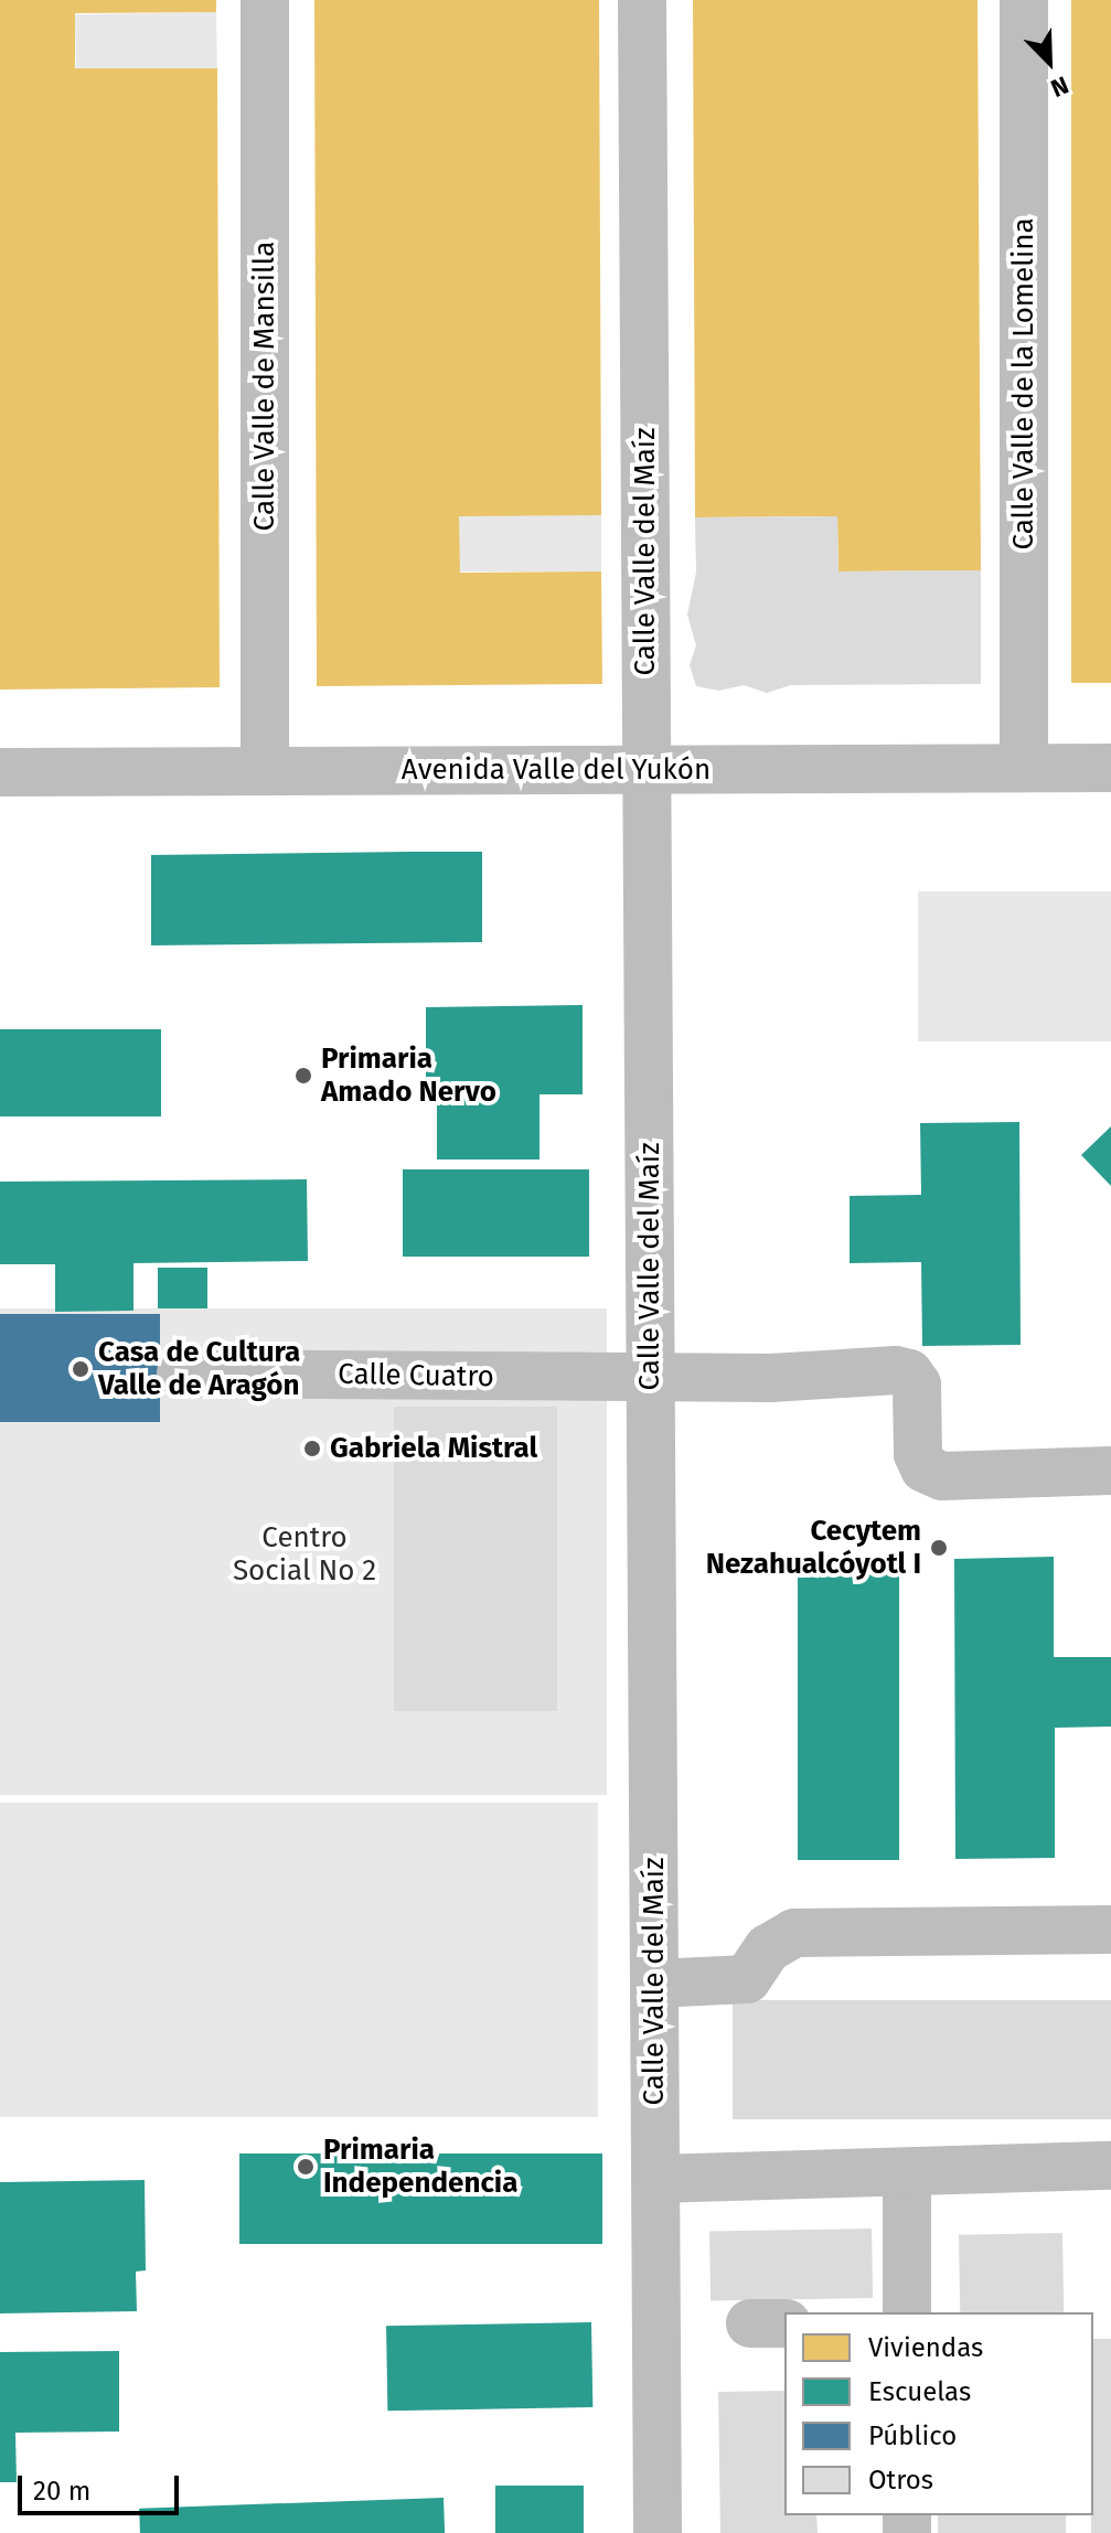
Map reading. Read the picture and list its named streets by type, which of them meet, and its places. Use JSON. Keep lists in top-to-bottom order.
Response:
{
  "streets": {
    "street": [
      "Calle Valle de la Lomelina",
      "Calle Valle de Mansilla",
      "Calle Valle del Maíz",
      "Avenida Valle del Yukón",
      "Calle Cuatro"
    ]
  },
  "crossings": [
    ["Calle Valle de la Lomelina", "Avenida Valle del Yukón"],
    ["Calle Valle de Mansilla", "Avenida Valle del Yukón"],
    ["Calle Valle del Maíz", "Avenida Valle del Yukón"],
    ["Calle Valle del Maíz", "Calle Cuatro"]
  ],
  "parks": ["Centro Social No 2"],
  "places": [
    "Primaria Amado Nervo",
    "Casa de Cultura Valle de Aragón",
    "Gabriela Mistral",
    "Cecytem Nezahualcóyotl I",
    "Primaria Independencia"
  ],
  "legend": [
    "Viviendas",
    "Escuelas",
    "Público",
    "Otros"
  ],
  "scale_bar": "20 m",
  "north": "bottom right"
}
